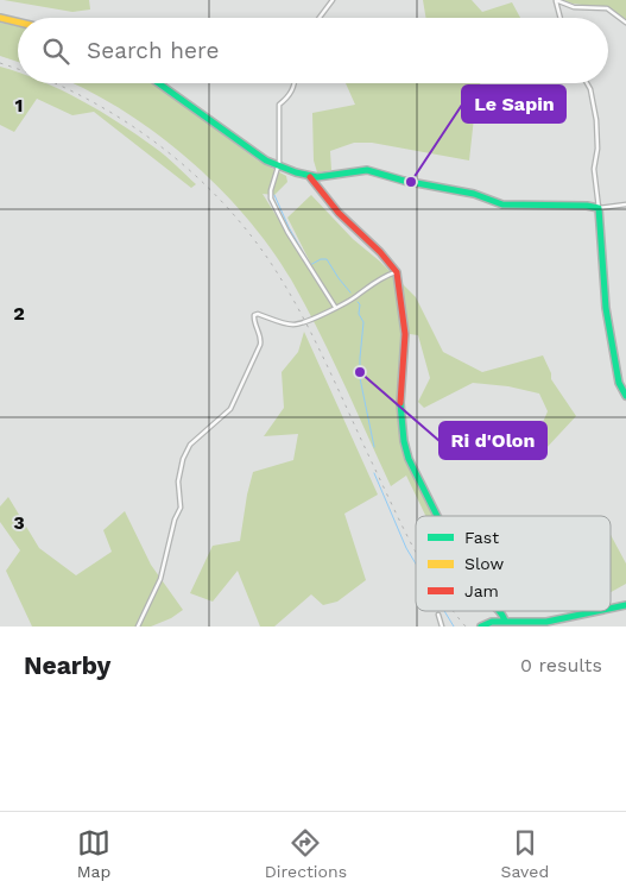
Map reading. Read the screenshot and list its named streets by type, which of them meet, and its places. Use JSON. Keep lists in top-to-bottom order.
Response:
{
  "places": ["Le Sapin", "Ri d'Olon"],
  "legend": ["Fast", "Slow", "Jam"],
  "page": {
    "search": "Search here",
    "heading": ["Nearby", "0 results"],
    "nav": ["Map", "Directions", "Saved"]
  },
  "grid": {
    "rows": ["1", "2", "3"]
  }
}
